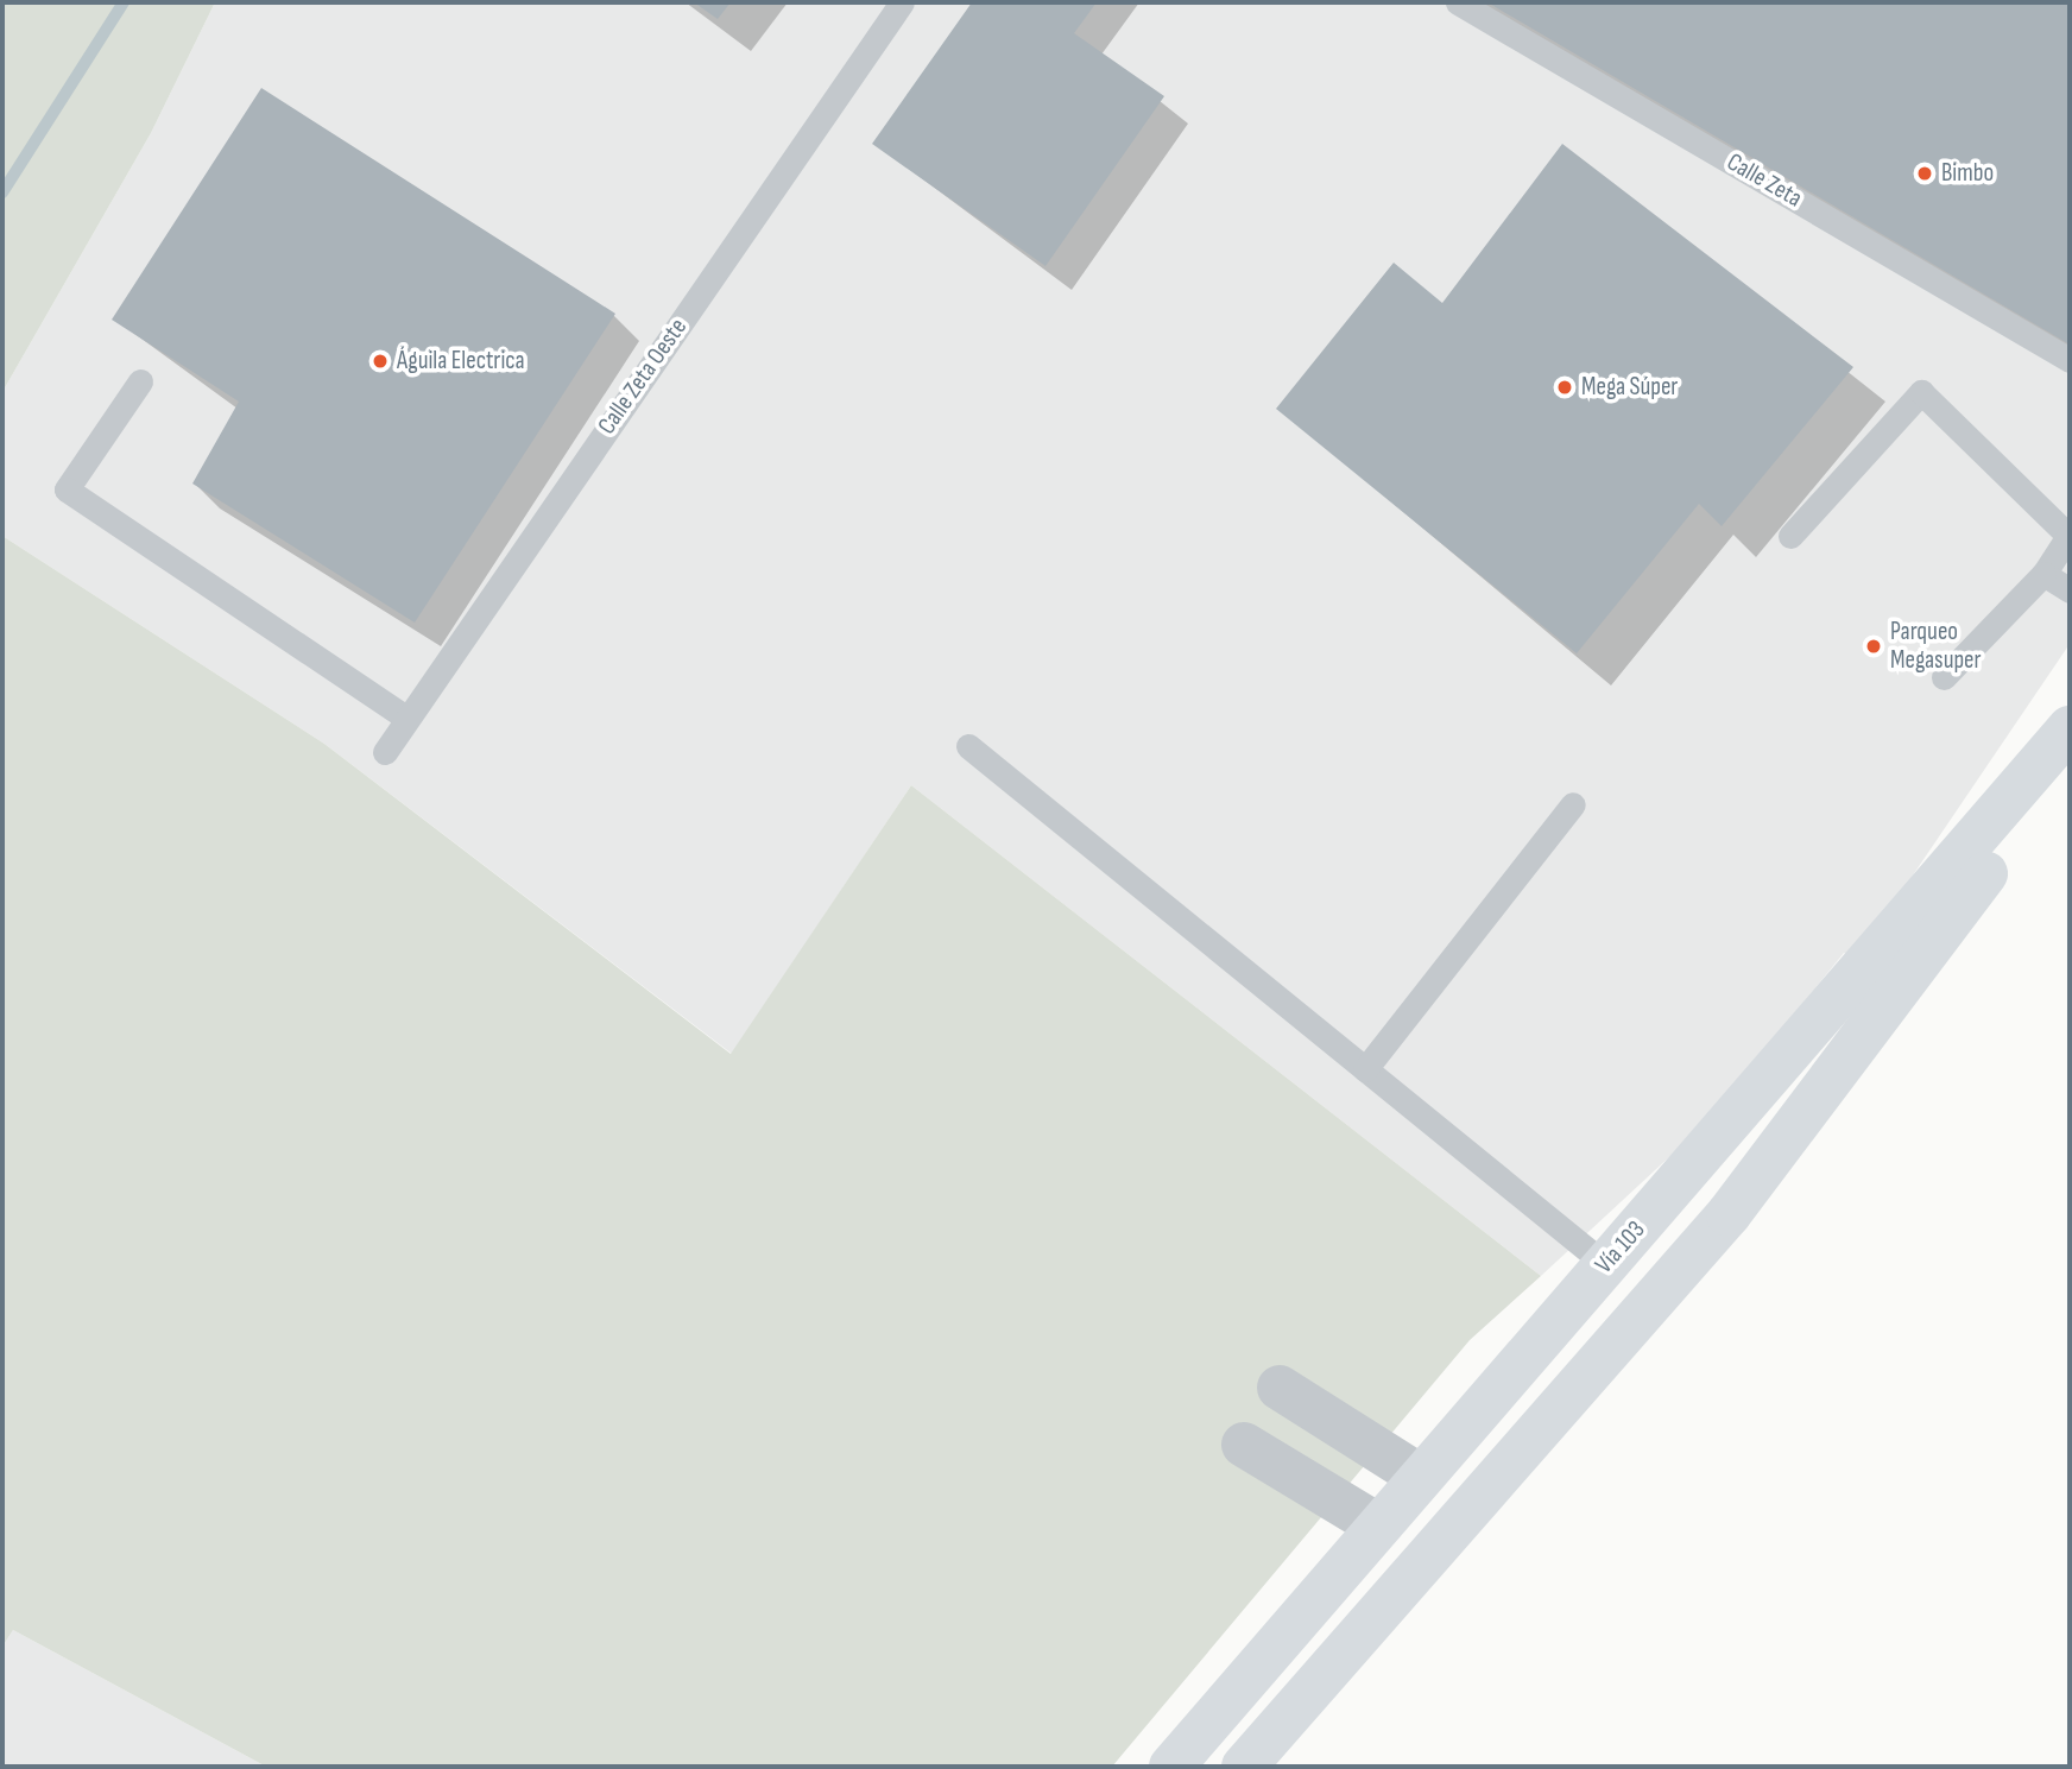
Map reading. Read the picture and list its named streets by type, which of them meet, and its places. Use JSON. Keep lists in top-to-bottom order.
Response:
{
  "streets": {
    "main road": ["Vía 103"],
    "lane": ["Calle Zeta", "Calle Zeta Oeste"]
  },
  "places": [
    "Bimbo",
    "Águila Electrica",
    "Mega Súper",
    "Parqueo Megasuper"
  ]
}
